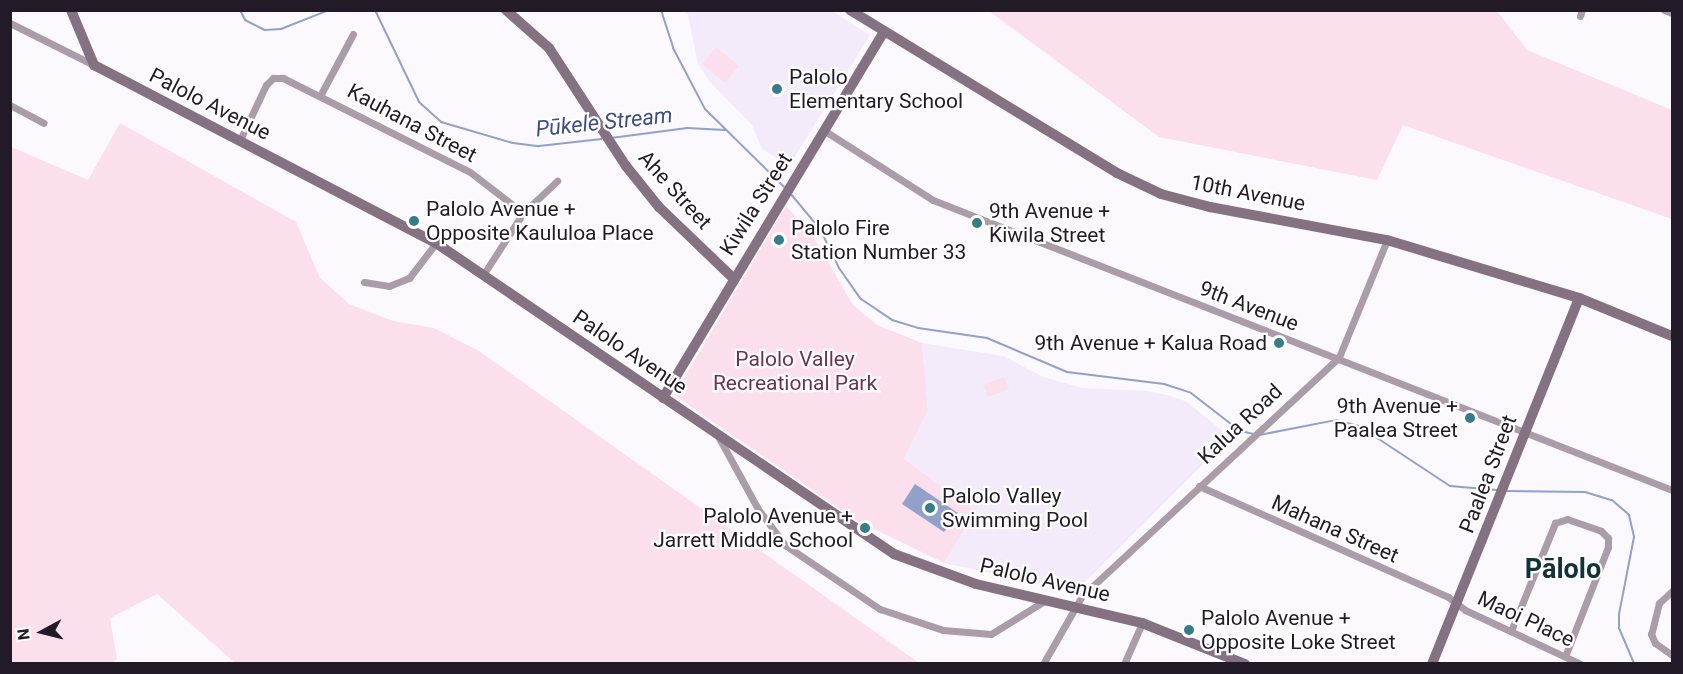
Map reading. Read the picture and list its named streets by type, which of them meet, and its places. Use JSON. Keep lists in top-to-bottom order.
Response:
{
  "streets": {
    "street": [
      "Palolo Avenue",
      "Kauhana Street",
      "Ahe Street",
      "10th Avenue",
      "Kiwila Street",
      "9th Avenue",
      "Kalua Road",
      "Paalea Street",
      "Mahana Street",
      "Maoi Place"
    ]
  },
  "crossings": [
    ["Palolo Avenue", "Kauhana Street"],
    ["Palolo Avenue", "Kiwila Street"],
    ["Palolo Avenue", "Kalua Road"],
    ["Ahe Street", "Kiwila Street"],
    ["10th Avenue", "Kiwila Street"],
    ["10th Avenue", "Kalua Road"],
    ["10th Avenue", "Paalea Street"],
    ["Kiwila Street", "9th Avenue"],
    ["9th Avenue", "Kalua Road"],
    ["9th Avenue", "Paalea Street"],
    ["Kalua Road", "Mahana Street"],
    ["Paalea Street", "Mahana Street"],
    ["Paalea Street", "Maoi Place"],
    ["Mahana Street", "Maoi Place"]
  ],
  "districts": ["Pālolo"],
  "water": ["Pūkele Stream"],
  "parks": ["Palolo Valley Recreational Park"],
  "places": [
    "Palolo Elementary School",
    "Palolo Avenue + Opposite Kaululoa Place",
    "9th Avenue + Kiwila Street",
    "Palolo Fire Station Number 33",
    "9th Avenue + Kalua Road",
    "9th Avenue + Paalea Street",
    "Palolo Valley Swimming Pool",
    "Palolo Avenue + Jarrett Middle School",
    "Palolo Avenue + Opposite Loke Street"
  ],
  "north": "left"
}
